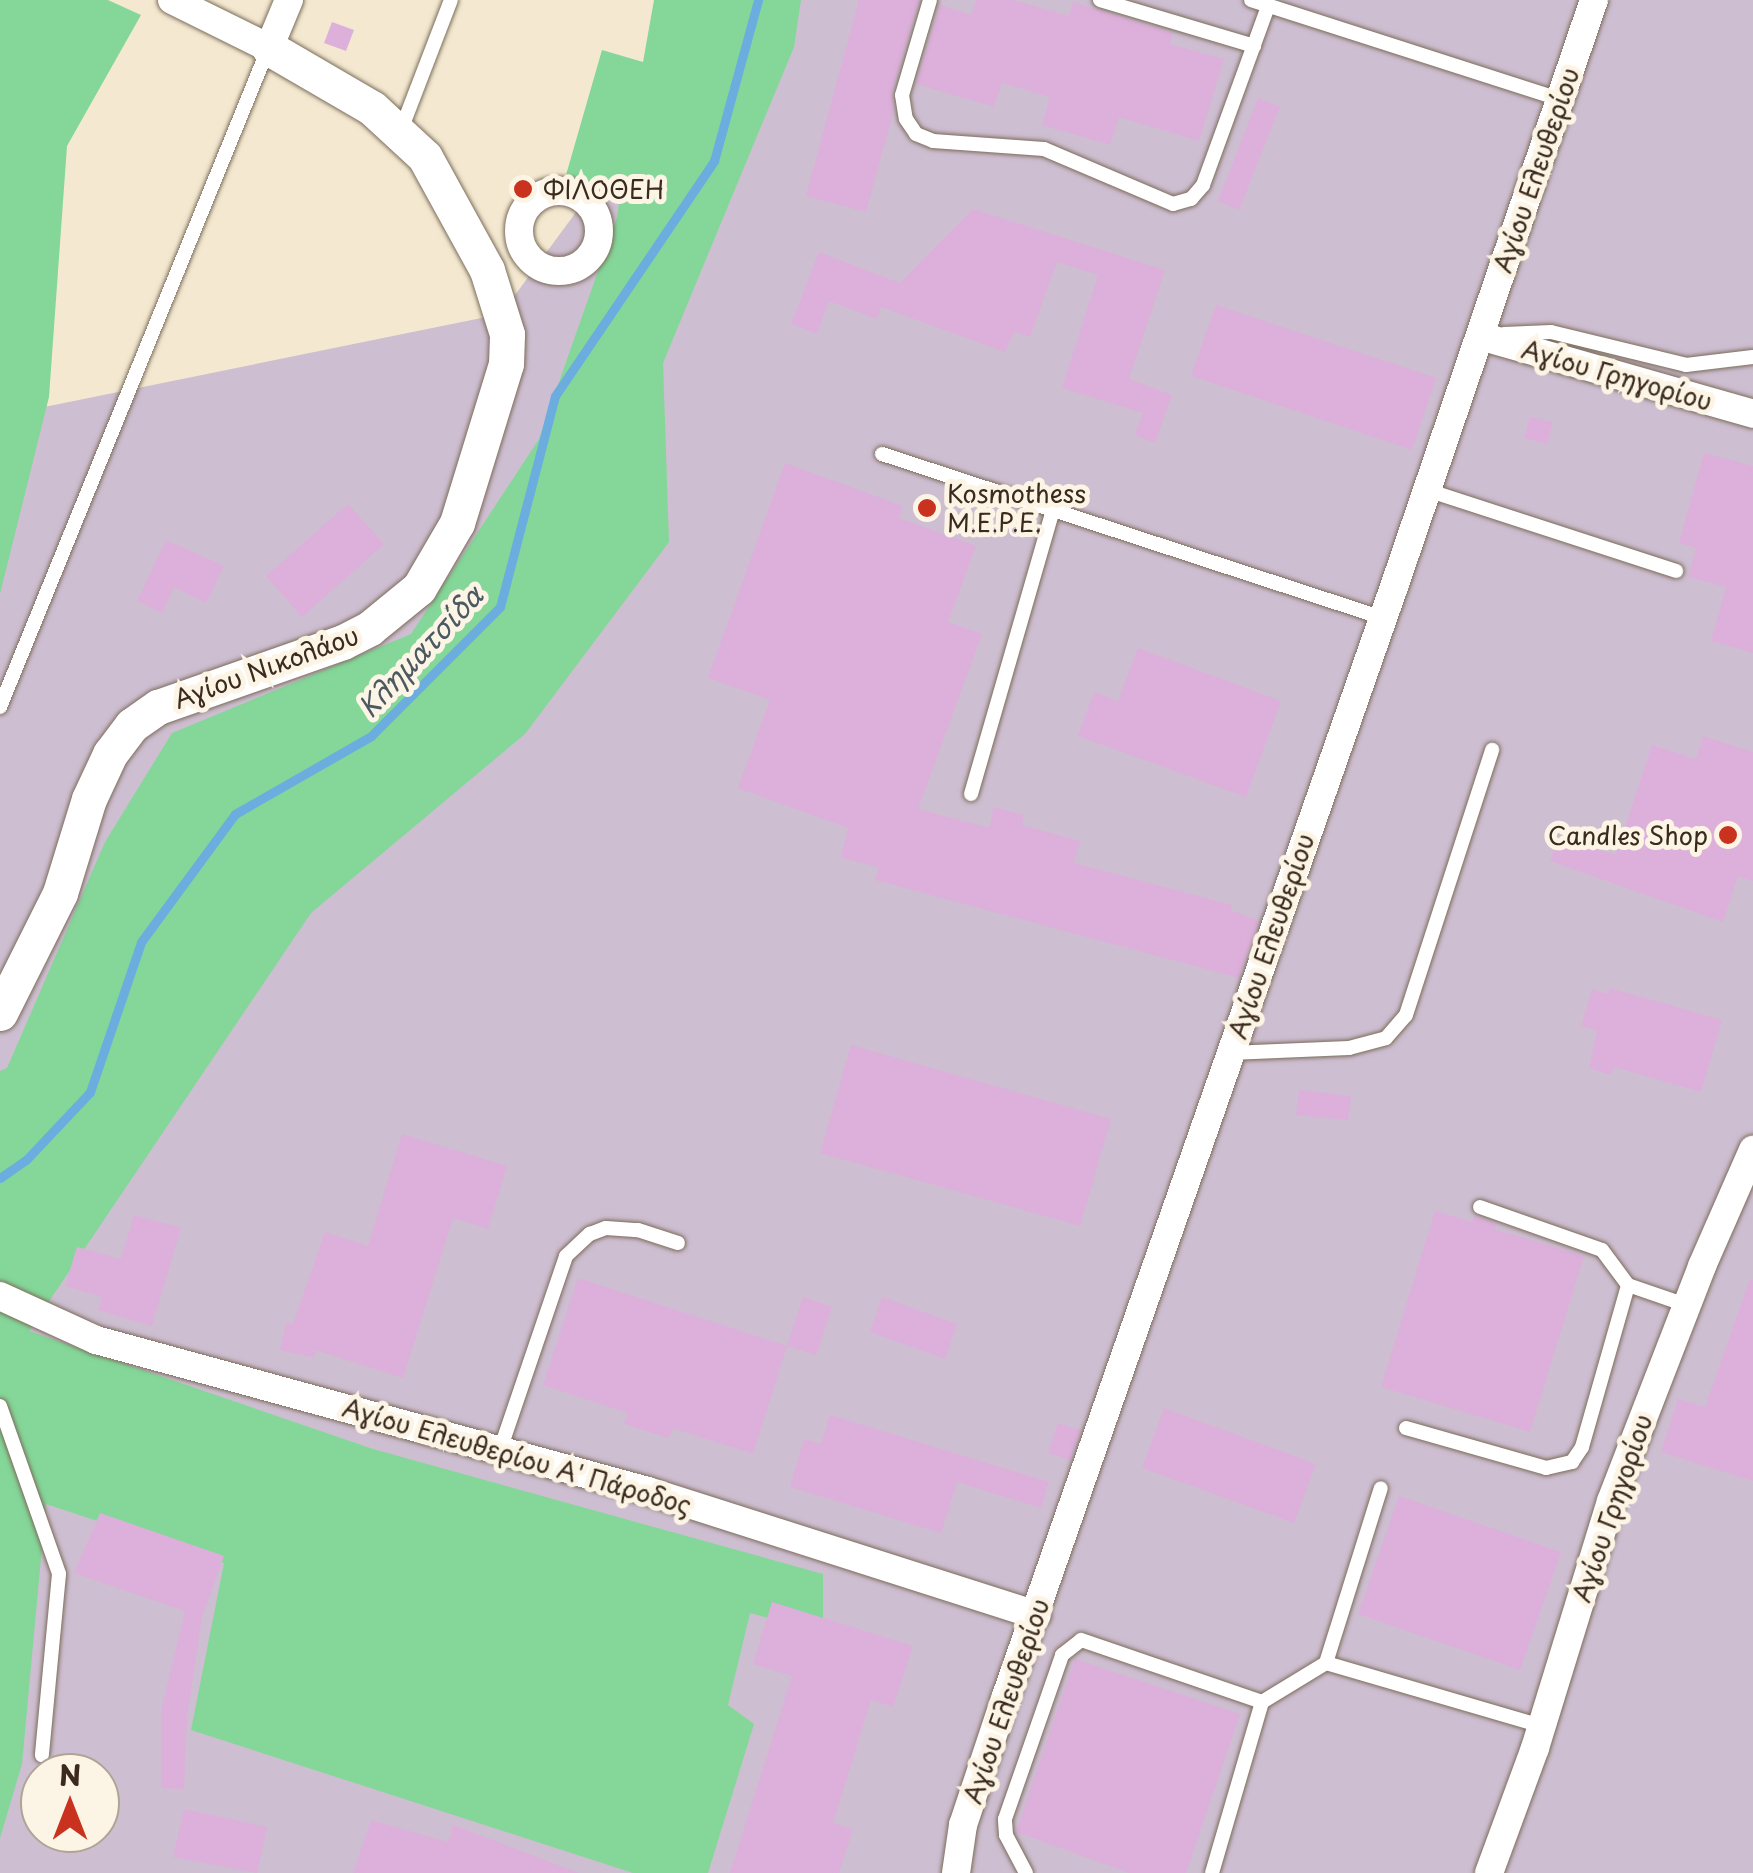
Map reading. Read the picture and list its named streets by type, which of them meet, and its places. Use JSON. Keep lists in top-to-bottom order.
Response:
{
  "streets": {
    "street": [
      "Αγίου Ελευθερίου",
      "Αγίου Γρηγορίου",
      "Αγίου Νικολάου",
      "Αγίου Ελευθερίου Α' Πάροδος"
    ]
  },
  "crossings": [
    ["Αγίου Ελευθερίου", "Αγίου Γρηγορίου"],
    ["Αγίου Ελευθερίου", "Αγίου Ελευθερίου Α' Πάροδος"]
  ],
  "water": ["Κληματσίδα"],
  "places": ["ΦΙΛΟΘΕΗ", "Kosmothess M.E.P.E.", "Candles Shop"],
  "north": "top"
}
